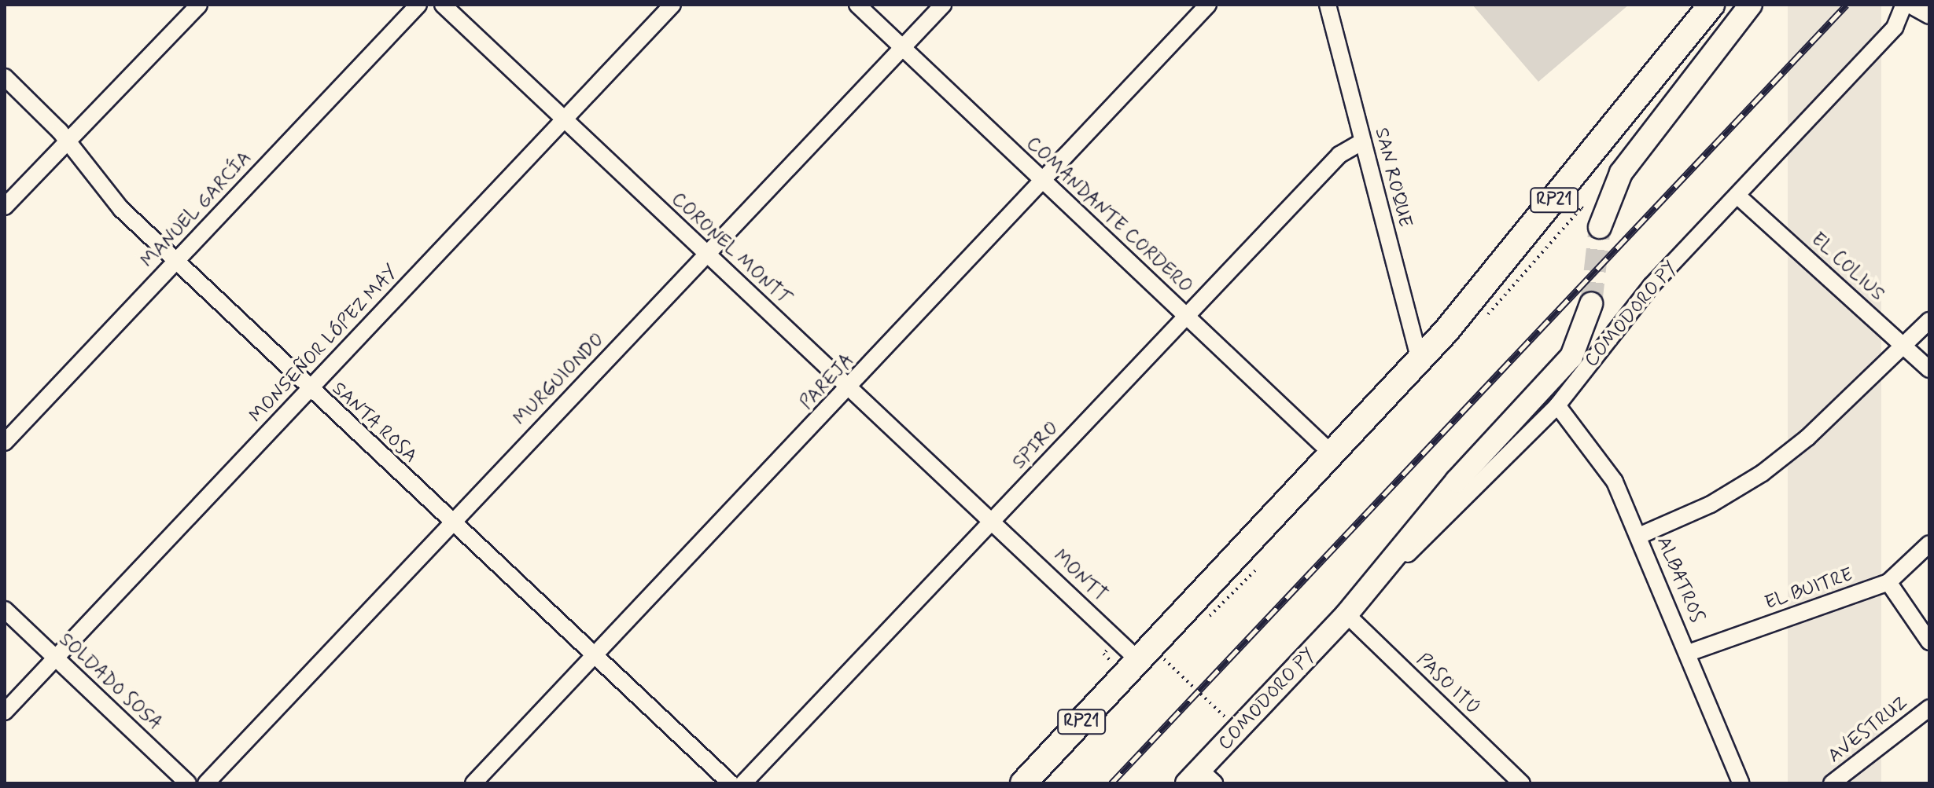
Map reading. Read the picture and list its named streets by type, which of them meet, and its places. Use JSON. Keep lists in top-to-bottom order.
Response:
{
  "streets": {
    "main road": ["RP21", "COMODORO PY"],
    "street": [
      "SAN ROQUE",
      "MANUEL GARCÍA",
      "COMANDANTE CORDERO",
      "CORONEL MONTT",
      "EL COLIUS",
      "MONSEÑOR LÓPEZ MAY",
      "MURGUIONDO",
      "PAREJA",
      "SANTA ROSA",
      "SPIRO",
      "MONTT",
      "ALBATROS",
      "EL BUITRE",
      "SOLDADO SOSA",
      "PASO ITÚ",
      "AVESTRUZ"
    ]
  },
  "crossings": [
    ["SAN ROQUE", "RP21"],
    ["SAN ROQUE", "SPIRO"],
    ["RP21", "COMANDANTE CORDERO"],
    ["RP21", "MONTT"],
    ["MANUEL GARCÍA", "SANTA ROSA"],
    ["COMANDANTE CORDERO", "MURGUIONDO"],
    ["COMANDANTE CORDERO", "PAREJA"],
    ["COMANDANTE CORDERO", "SPIRO"],
    ["CORONEL MONTT", "MONSEÑOR LÓPEZ MAY"],
    ["CORONEL MONTT", "MURGUIONDO"],
    ["CORONEL MONTT", "PAREJA"],
    ["CORONEL MONTT", "SPIRO"],
    ["CORONEL MONTT", "MONTT"],
    ["EL COLIUS", "COMODORO PY"],
    ["COMODORO PY", "ALBATROS"],
    ["COMODORO PY", "PASO ITÚ"],
    ["MONSEÑOR LÓPEZ MAY", "SANTA ROSA"],
    ["MONSEÑOR LÓPEZ MAY", "SOLDADO SOSA"],
    ["MURGUIONDO", "SANTA ROSA"],
    ["PAREJA", "SANTA ROSA"],
    ["SPIRO", "MONTT"],
    ["ALBATROS", "EL BUITRE"]
  ]
}
